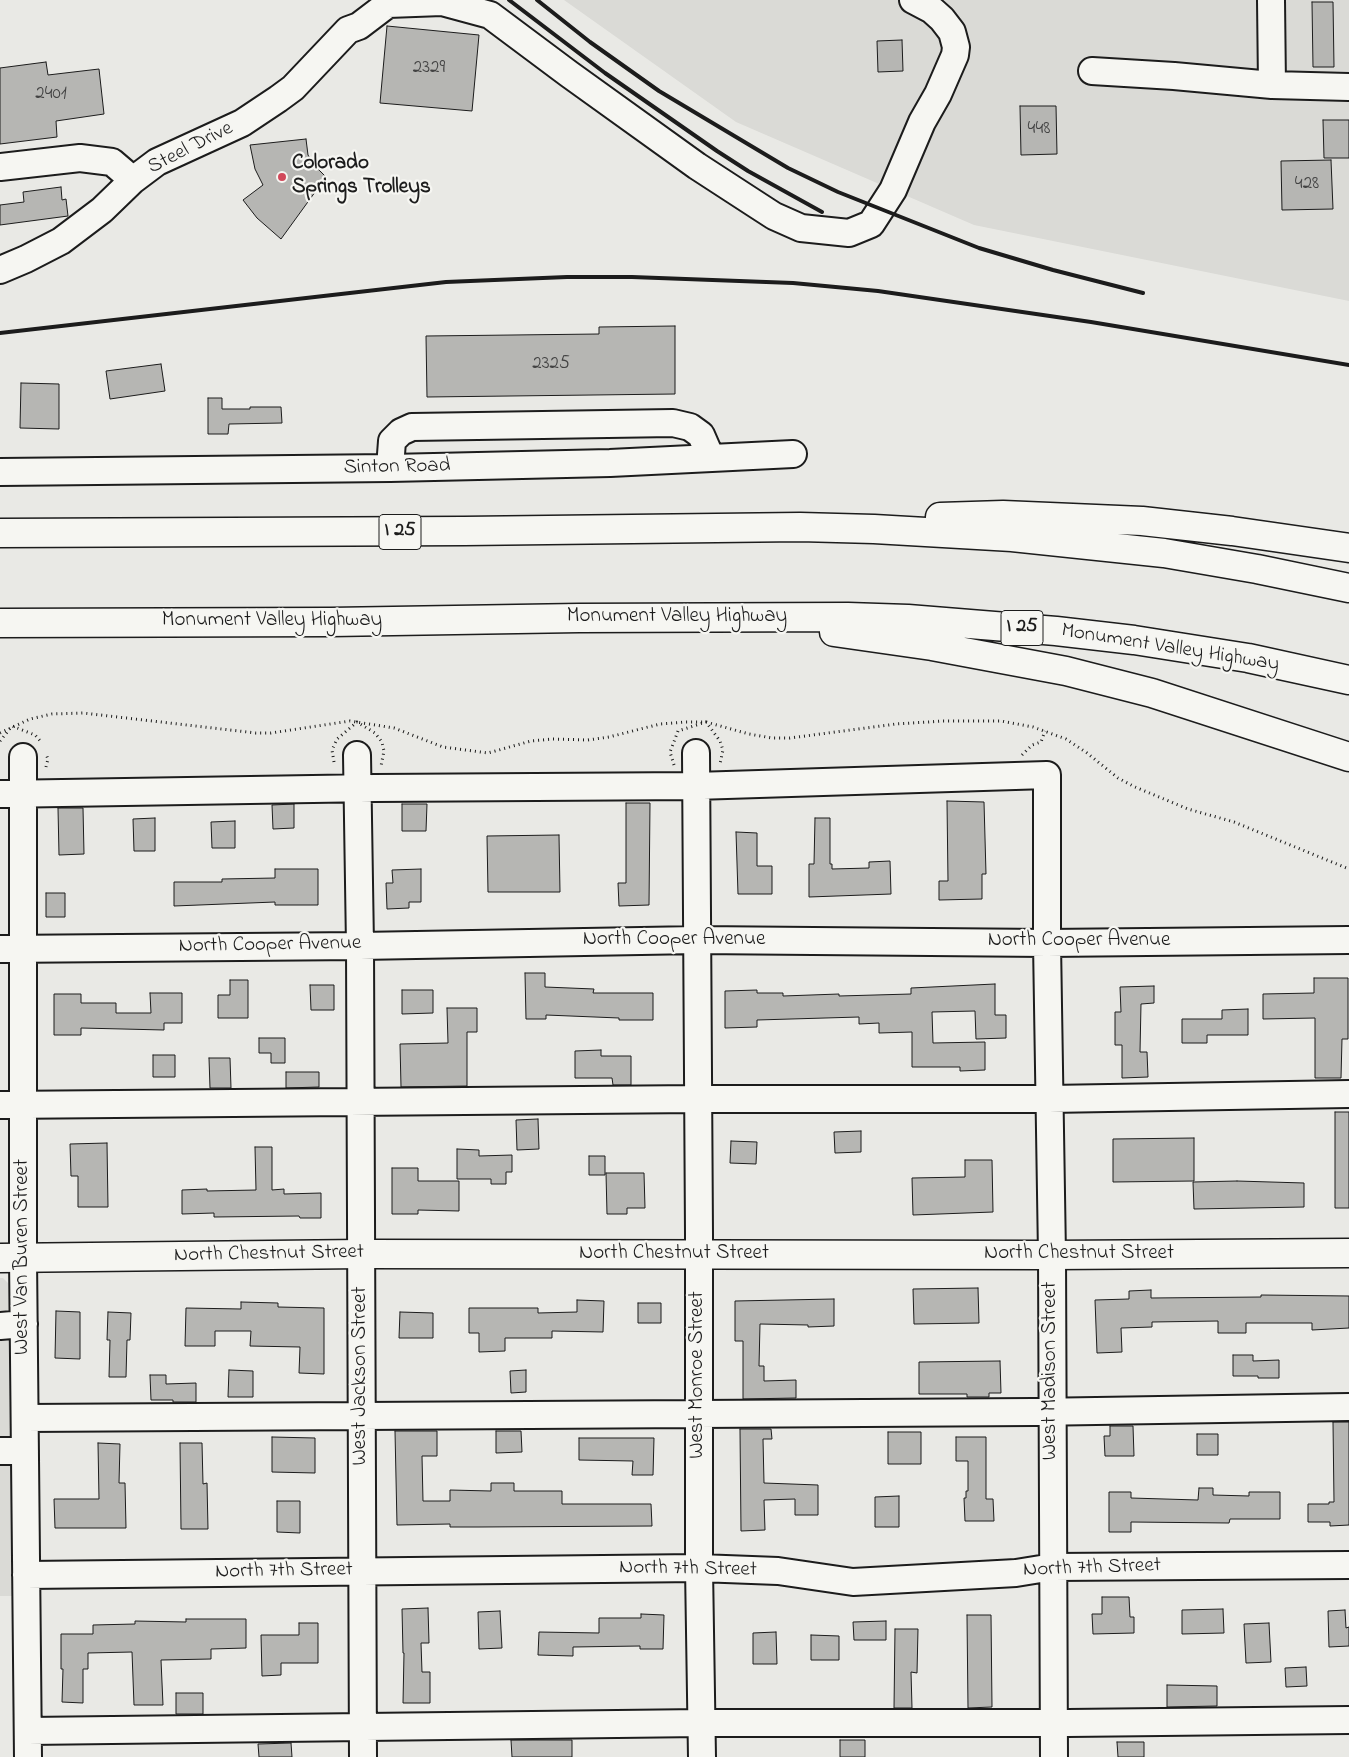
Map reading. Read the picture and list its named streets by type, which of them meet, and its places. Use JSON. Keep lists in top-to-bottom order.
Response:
{
  "streets": {
    "main road": ["I 25", "Monument Valley Highway", "North Chestnut Street"],
    "street": [
      "Steel Drive",
      "Sinton Road",
      "North Cooper Avenue",
      "West Van Buren Street",
      "West Madison Street",
      "West Monroe Street",
      "West Jackson Street",
      "North 7th Street"
    ]
  },
  "crossings": [
    ["North Cooper Avenue", "West Van Buren Street"],
    ["North Cooper Avenue", "West Madison Street"],
    ["North Cooper Avenue", "West Monroe Street"],
    ["North Cooper Avenue", "West Jackson Street"],
    ["North Chestnut Street", "West Van Buren Street"],
    ["North Chestnut Street", "West Madison Street"],
    ["North Chestnut Street", "West Monroe Street"],
    ["North Chestnut Street", "West Jackson Street"],
    ["West Van Buren Street", "North 7th Street"],
    ["West Madison Street", "West Monroe Street"],
    ["West Madison Street", "North 7th Street"],
    ["West Monroe Street", "North 7th Street"],
    ["West Jackson Street", "North 7th Street"]
  ],
  "places": ["Colorado Springs Trolleys"],
  "house_numbers": [
    "2329",
    "2401",
    "448",
    "428",
    "2325"
  ]
}
